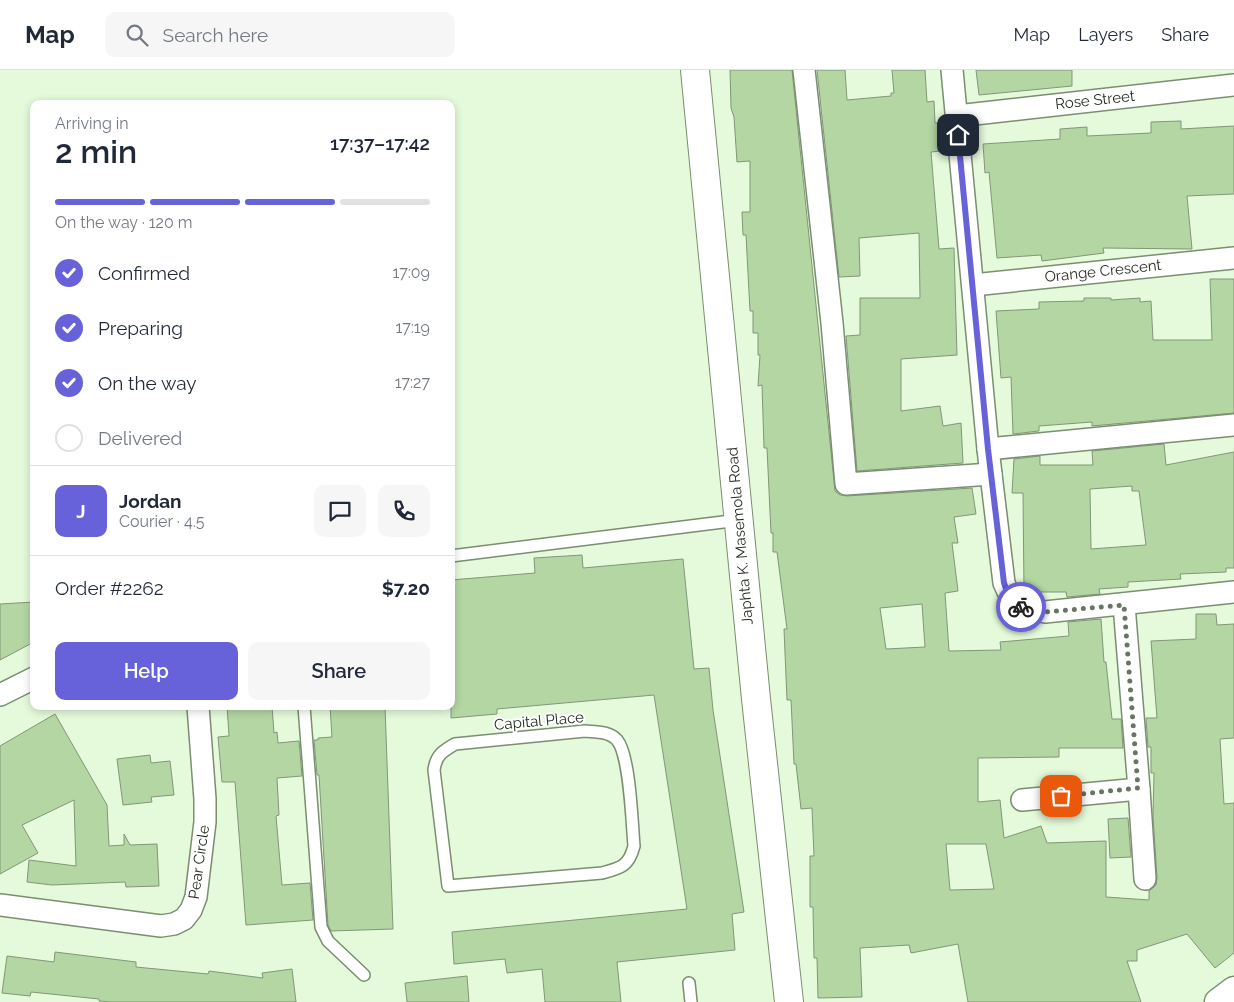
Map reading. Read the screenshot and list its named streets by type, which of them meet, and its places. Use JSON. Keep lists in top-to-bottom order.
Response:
{
  "streets": {
    "main road": ["Japhta K. Masemola Road"],
    "street": ["Rose Street", "Orange Crescent", "Pear Circle"],
    "lane": ["Capital Place"]
  },
  "page": {
    "header": "Map",
    "search": "Search here",
    "nav": ["Map", "Layers", "Share"],
    "heading": ["2 min", "Arriving in", "17:37–17:42"],
    "panel": [
      "Jordan",
      "Courier · 4.5",
      "Order #2262",
      "$7.20"
    ],
    "bar": "On the way · 120 m",
    "list": [
      ["Confirmed", "17:09"],
      ["Preparing", "17:19"],
      ["On the way", "17:27"],
      "Delivered"
    ],
    "round": "J",
    "buttons": ["Help", "Share"]
  }
}
